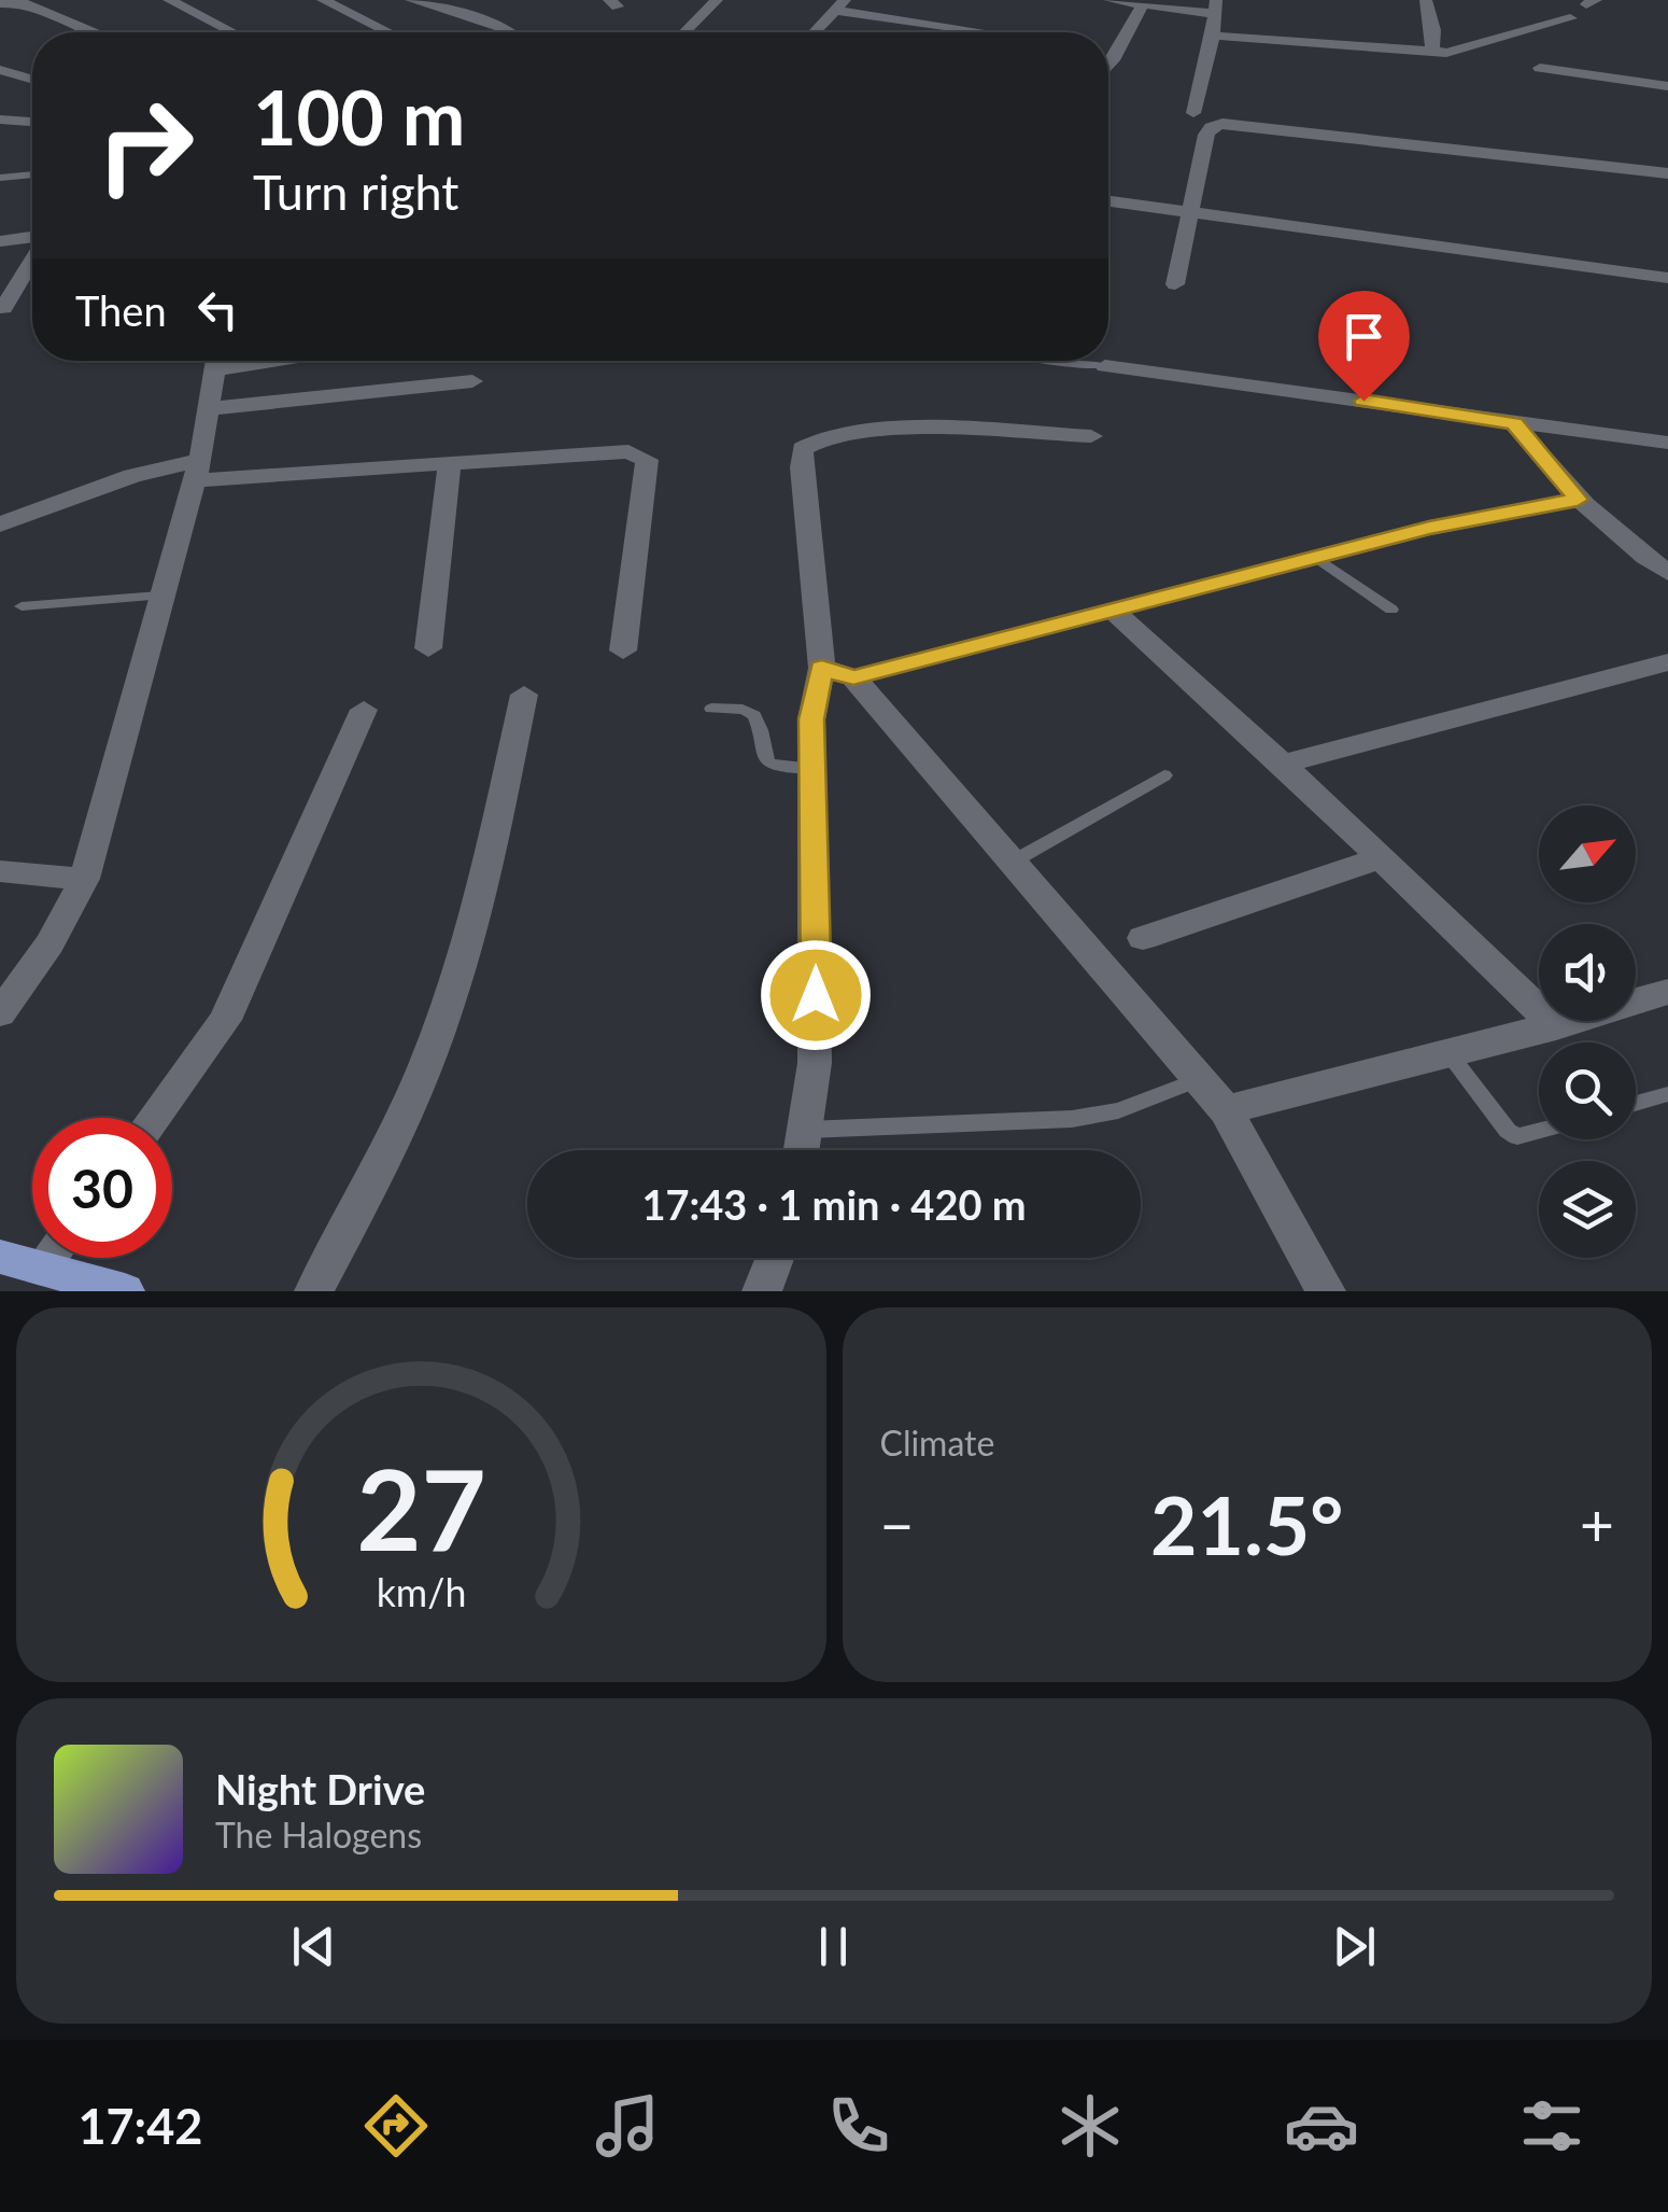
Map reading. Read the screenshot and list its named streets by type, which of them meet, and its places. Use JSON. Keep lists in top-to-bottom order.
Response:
{
  "north": "top right",
  "page": {
    "turn": ["100 m", "Turn right"],
    "then": "Then",
    "limit": "30",
    "trip": "17:43 · 1 min · 420 m",
    "tile": "Climate",
    "heat": ["−", "21.5°", "+"],
    "song": ["Night Drive", "The Halogens"],
    "tabs": "17:42",
    "gauge": ["27", "km/h"]
  }
}
